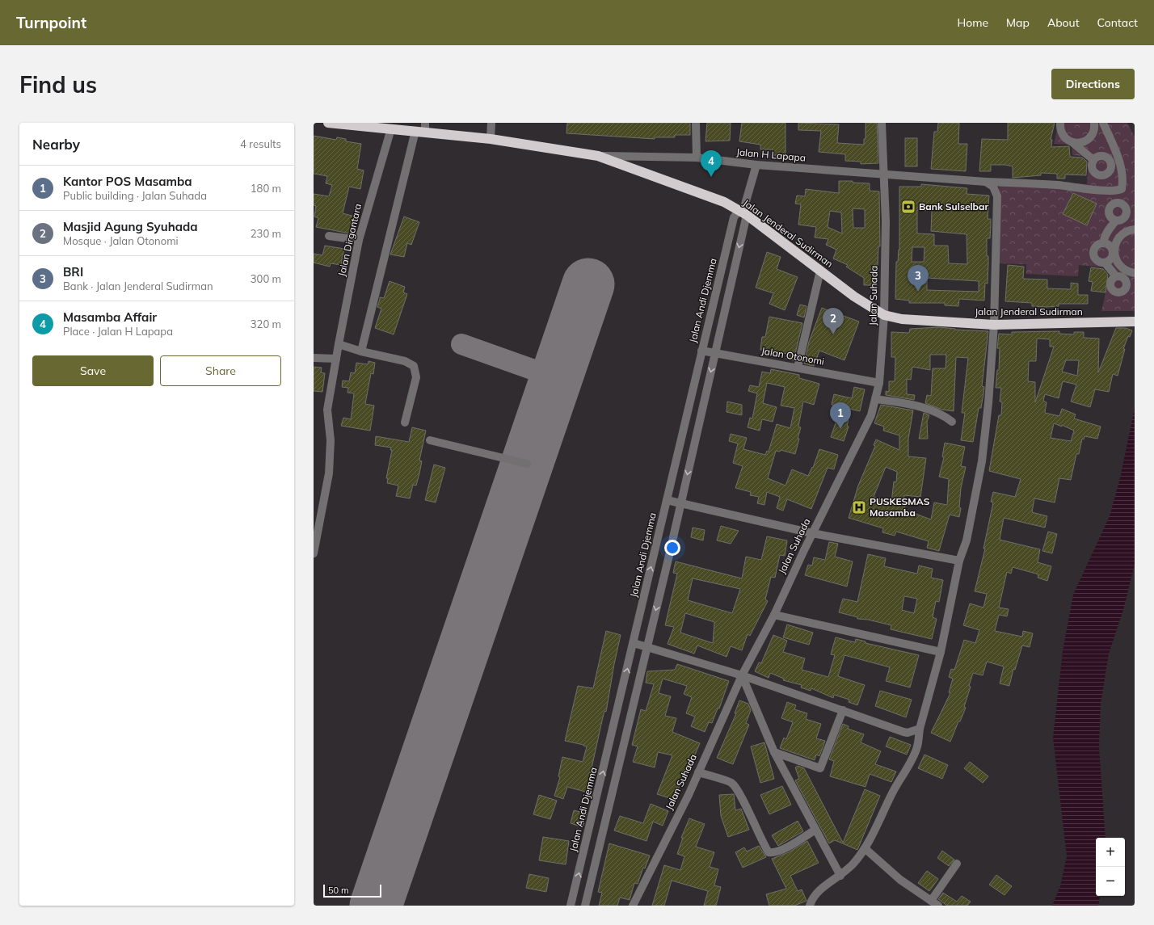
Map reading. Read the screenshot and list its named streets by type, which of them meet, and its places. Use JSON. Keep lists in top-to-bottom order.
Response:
{
  "streets": {
    "highway": ["Jalan Jenderal Sudirman"],
    "street": [
      "Jalan H Lapapa",
      "Jalan Dirgantara",
      "Jalan Suhada",
      "Jalan Andi Djemma",
      "Jalan Otonomi"
    ]
  },
  "crossings": [
    ["Jalan H Lapapa", "Jalan Jenderal Sudirman"],
    ["Jalan H Lapapa", "Jalan Suhada"],
    ["Jalan Jenderal Sudirman", "Jalan Dirgantara"],
    ["Jalan Jenderal Sudirman", "Jalan Suhada"],
    ["Jalan Jenderal Sudirman", "Jalan Andi Djemma"],
    ["Jalan Suhada", "Jalan Otonomi"],
    ["Jalan Andi Djemma", "Jalan Otonomi"]
  ],
  "places": {
    "bank": ["Bank Sulselbar"],
    "hospital": ["PUSKESMAS Masamba"]
  },
  "scale_bar": "50 m",
  "page": {
    "header": "Turnpoint",
    "nav": [
      "Home",
      "Map",
      "About",
      "Contact"
    ],
    "buttons": [
      "Directions",
      ["Save", "Share"]
    ],
    "title": "Find us",
    "heading": ["Nearby", "4 results"],
    "pins": [
      "4",
      "3",
      "2",
      "1"
    ],
    "list": [
      {
        "mark": "1",
        "name": "Kantor POS Masamba",
        "note": "Public building · Jalan Suhada",
        "value": "180 m"
      },
      {
        "mark": "2",
        "name": "Masjid Agung Syuhada",
        "note": "Mosque · Jalan Otonomi",
        "value": "230 m"
      },
      {
        "mark": "3",
        "name": "BRI",
        "note": "Bank · Jalan Jenderal Sudirman",
        "value": "300 m"
      },
      {
        "mark": "4",
        "name": "Masamba Affair",
        "note": "Place · Jalan H Lapapa",
        "value": "320 m"
      }
    ],
    "map_buttons": ["+", "−"],
    "scale": "50 m"
  }
}
